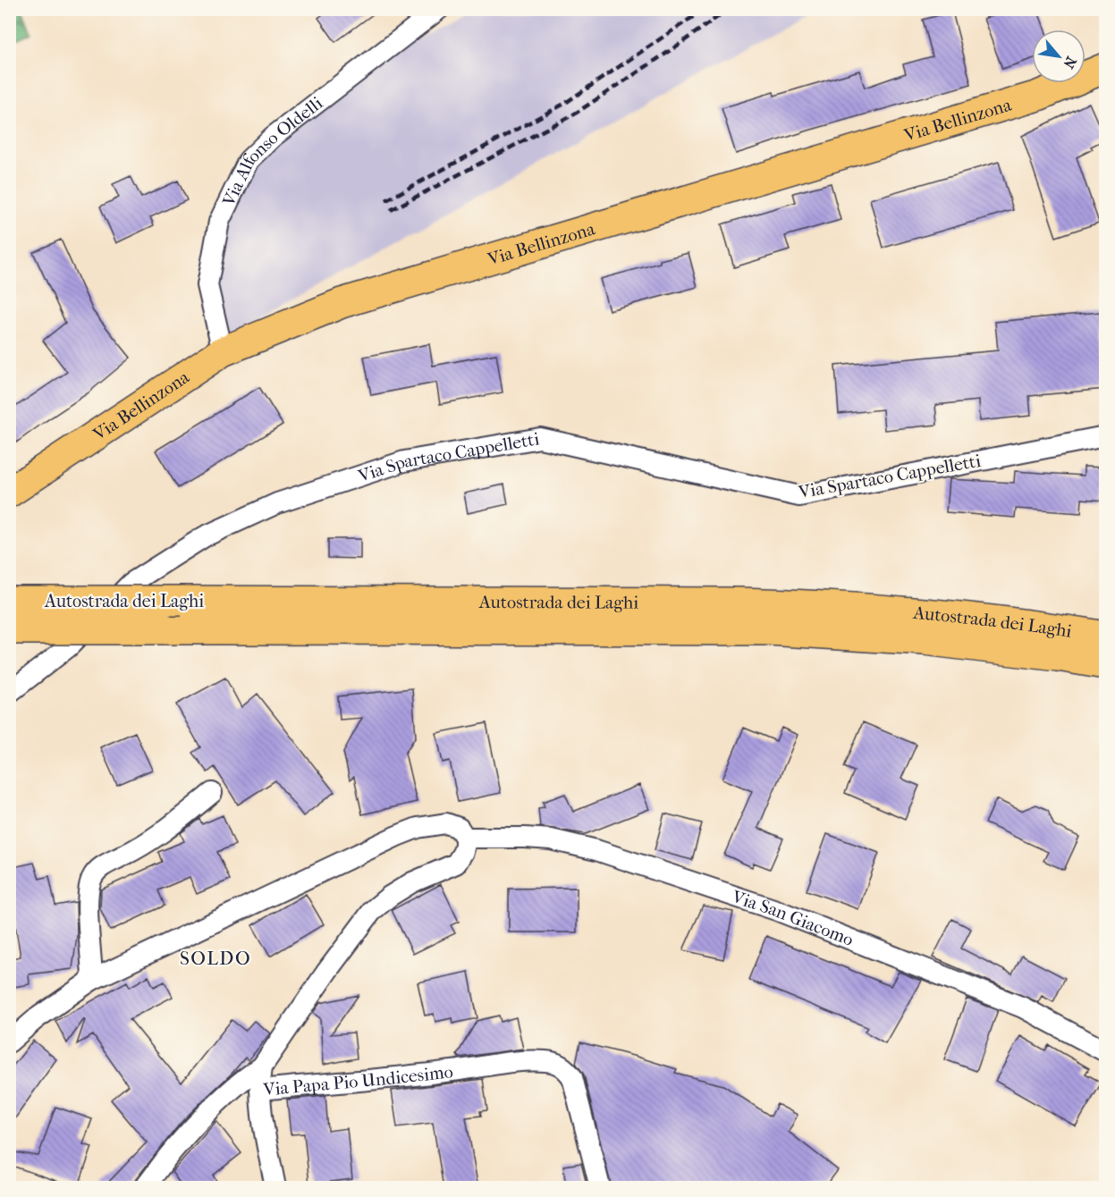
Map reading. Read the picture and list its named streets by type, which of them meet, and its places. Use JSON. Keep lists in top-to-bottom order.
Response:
{
  "streets": {
    "main road": ["Via Bellinzona", "Autostrada dei Laghi"],
    "street": [
      "Via Alfonso Oldelli",
      "Via Spartaco Cappelletti",
      "Via San Giacomo",
      "Via Papa Pio Undicesimo"
    ]
  },
  "crossings": [
    ["Via Bellinzona", "Via Alfonso Oldelli"],
    ["Via San Giacomo", "Via Papa Pio Undicesimo"]
  ],
  "districts": ["SOLDO"],
  "north": "bottom right"
}
